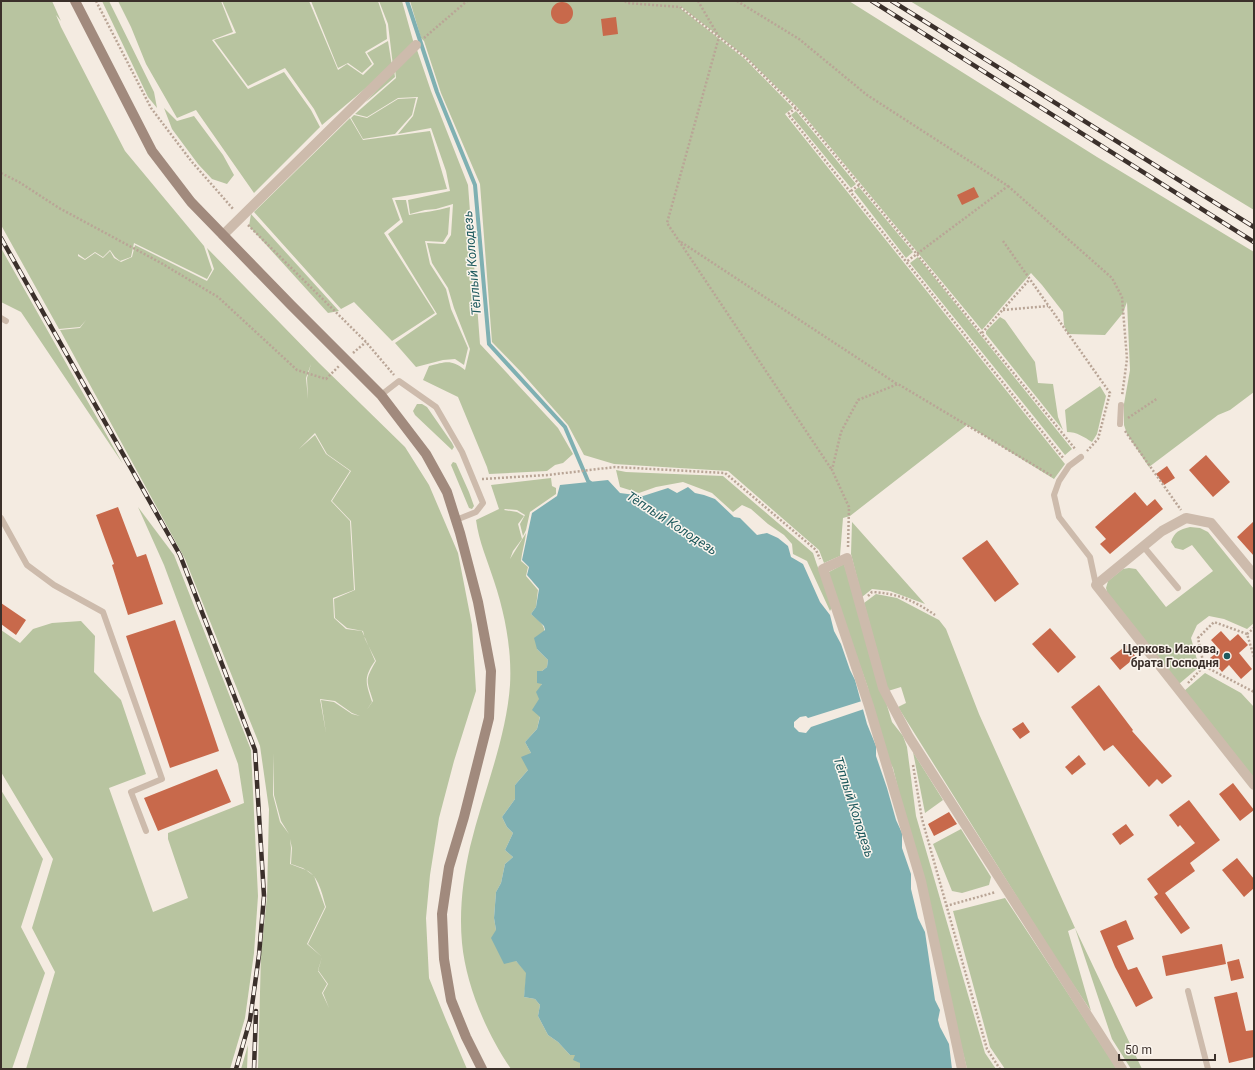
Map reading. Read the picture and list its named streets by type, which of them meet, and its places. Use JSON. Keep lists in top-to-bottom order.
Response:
{
  "water": ["Тёплый Колодезь"],
  "places": ["Церковь Иакова, брата Господня"],
  "scale_bar": "50 m"
}
